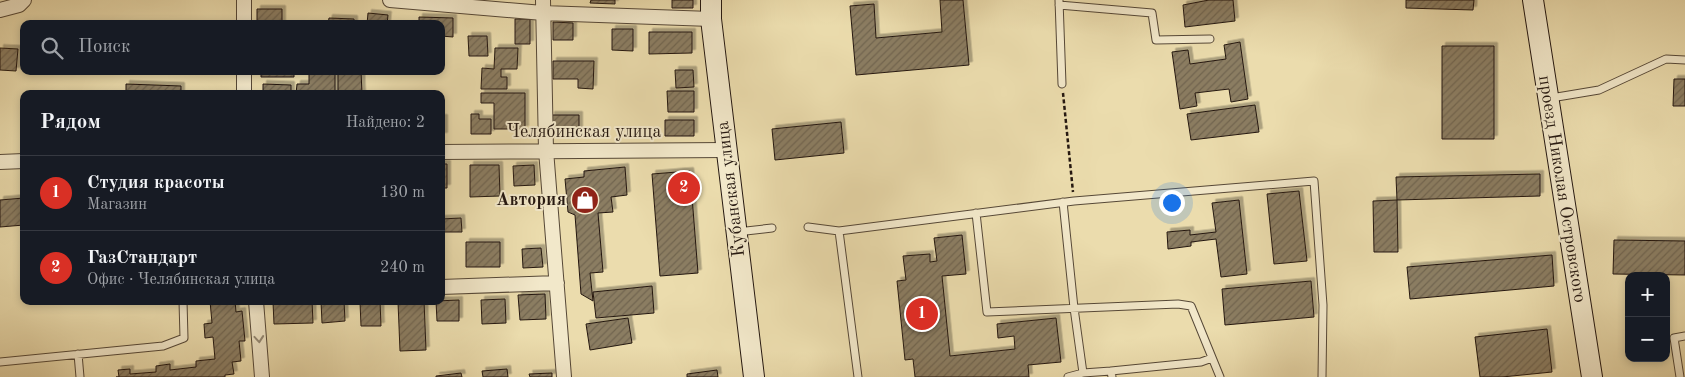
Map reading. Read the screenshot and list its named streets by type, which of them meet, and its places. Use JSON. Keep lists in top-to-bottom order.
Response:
{
  "streets": {
    "street": ["Челябинская улица", "Кубанская улица", "проезд Николая Островского"]
  },
  "crossings": [
    ["Челябинская улица", "Кубанская улица"]
  ],
  "places": {
    "shop": ["Автория"]
  },
  "page": {
    "search": "Поиск",
    "heading": ["Рядом", "Найдено: 2"],
    "list": [
      {
        "mark": "1",
        "name": "Студия красоты",
        "note": "Магазин",
        "value": "130 m"
      },
      {
        "mark": "2",
        "name": "ГазСтандарт",
        "note": "Офис · Челябинская улица",
        "value": "240 m"
      }
    ],
    "pins": ["2", "1"],
    "map_buttons": ["+", "−"]
  }
}
